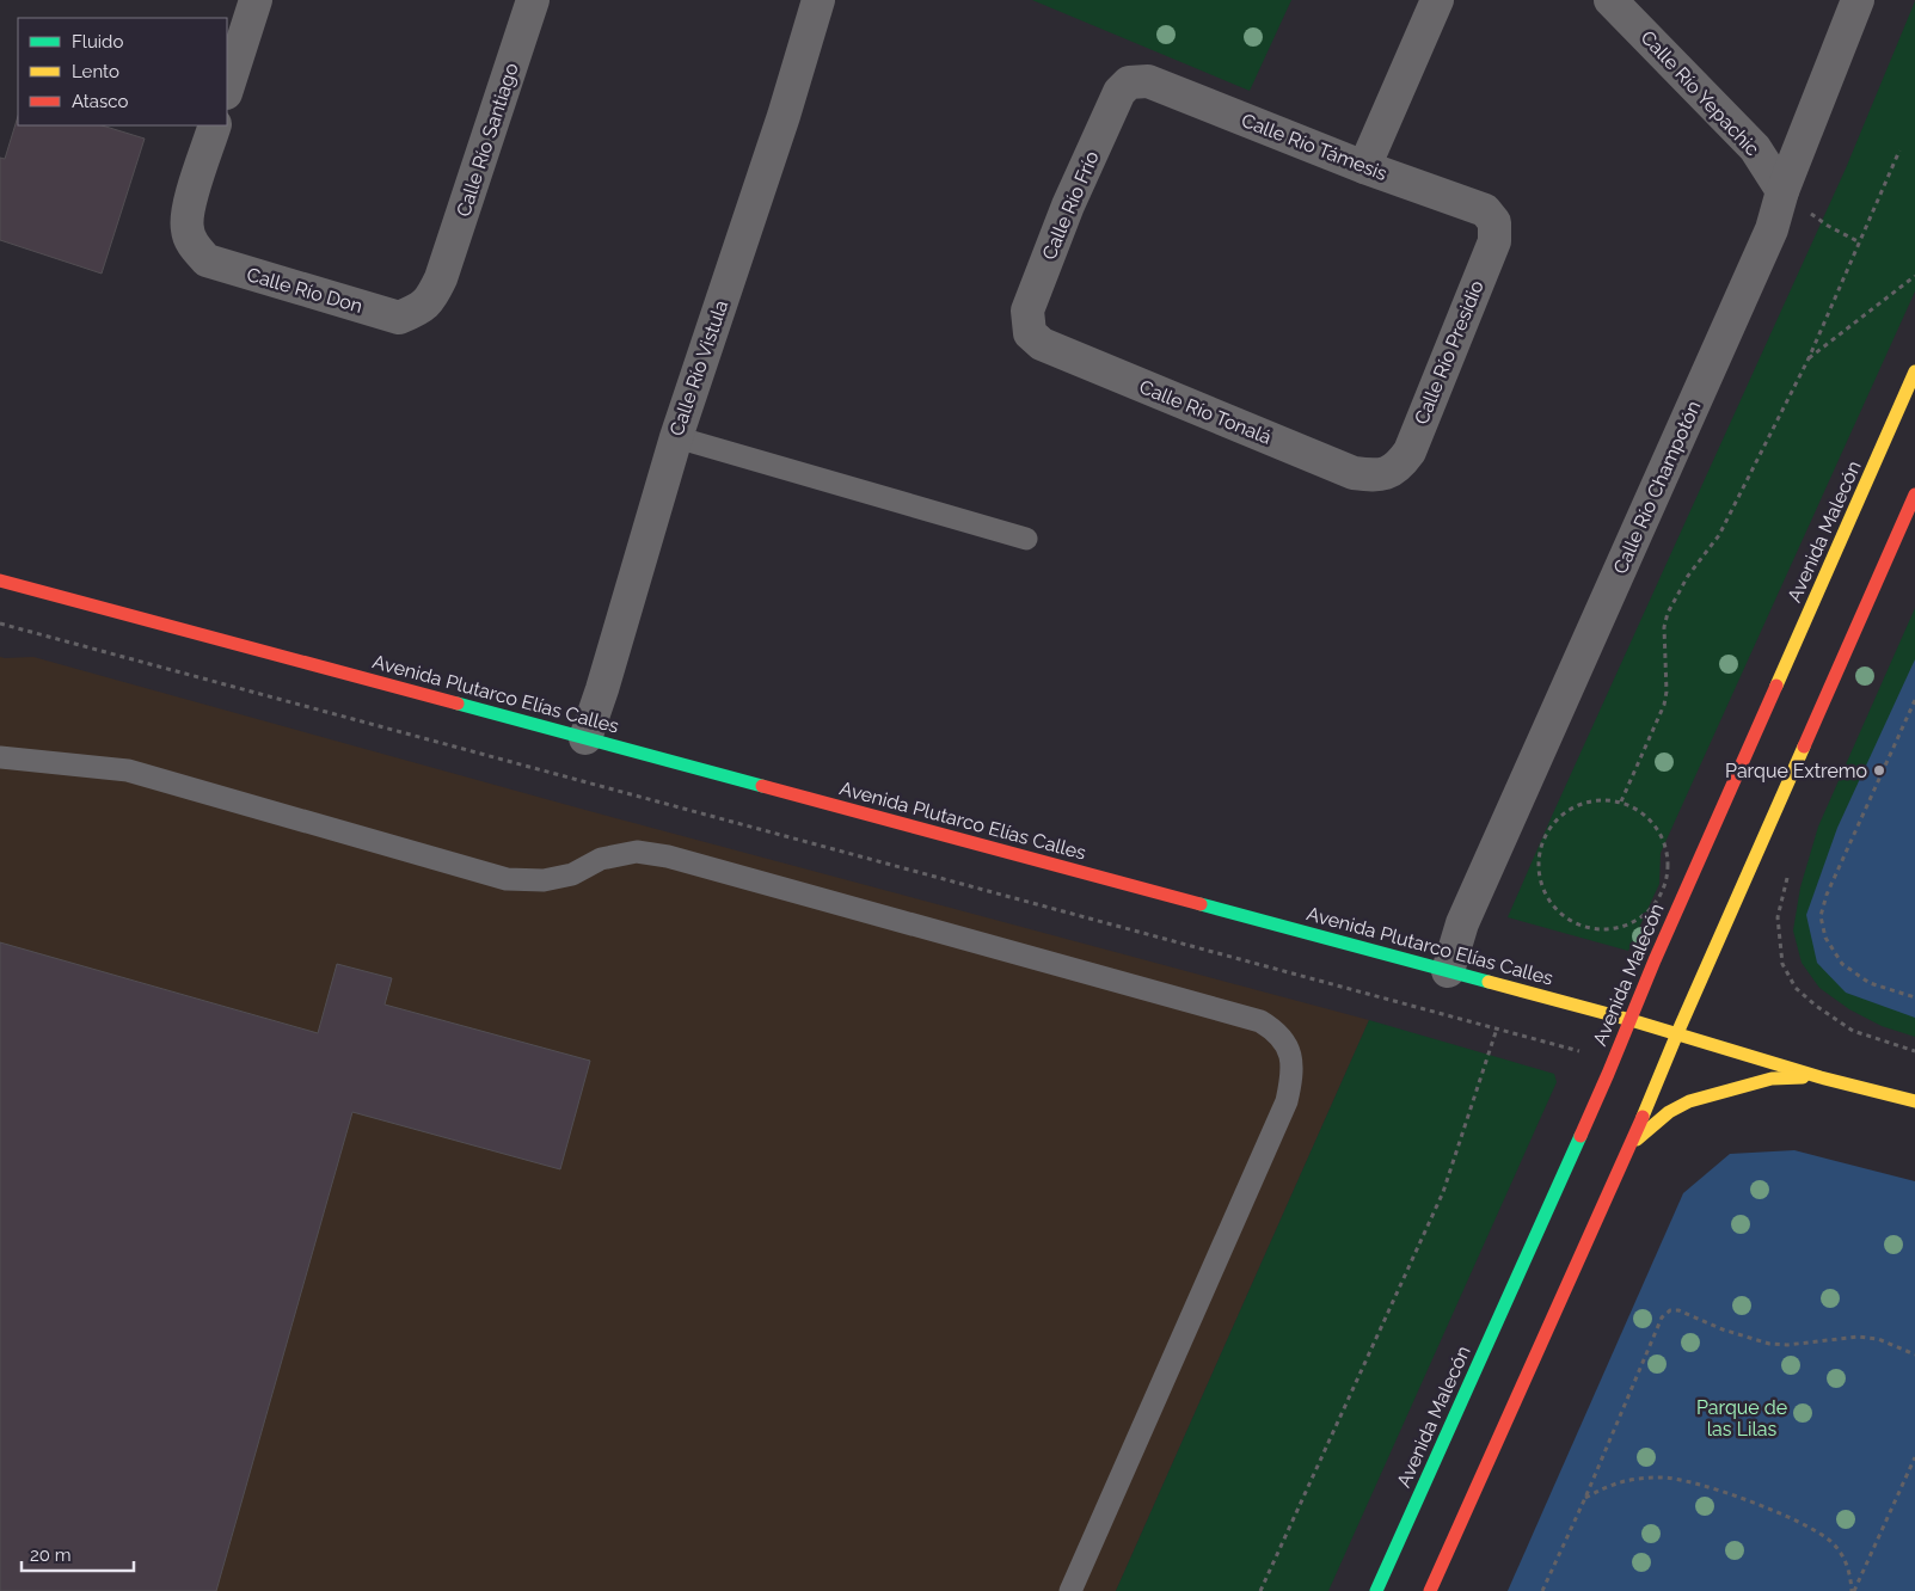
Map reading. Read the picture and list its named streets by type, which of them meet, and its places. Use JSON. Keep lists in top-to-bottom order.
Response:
{
  "streets": {
    "main road": ["Avenida Malecón", "Avenida Plutarco Elías Calles"],
    "street": [
      "Calle Río Yepachic",
      "Calle Río Santiago",
      "Calle Río Támesis",
      "Calle Río Frío",
      "Calle Río Don",
      "Calle Río Presidio",
      "Calle Río Vistula",
      "Calle Río Tonalá",
      "Calle Río Champotón"
    ]
  },
  "crossings": [
    ["Calle Río Yepachic", "Calle Río Champotón"],
    ["Calle Río Santiago", "Calle Río Don"],
    ["Calle Río Támesis", "Calle Río Frío"],
    ["Calle Río Támesis", "Calle Río Presidio"],
    ["Calle Río Frío", "Calle Río Tonalá"],
    ["Calle Río Presidio", "Calle Río Tonalá"],
    ["Calle Río Vistula", "Avenida Plutarco Elías Calles"],
    ["Calle Río Champotón", "Avenida Plutarco Elías Calles"],
    ["Avenida Malecón", "Avenida Plutarco Elías Calles"]
  ],
  "parks": ["Parque de las Lilas"],
  "places": ["Parque Extremo"],
  "legend": ["Fluido", "Lento", "Atasco"],
  "scale_bar": "20 m"
}
